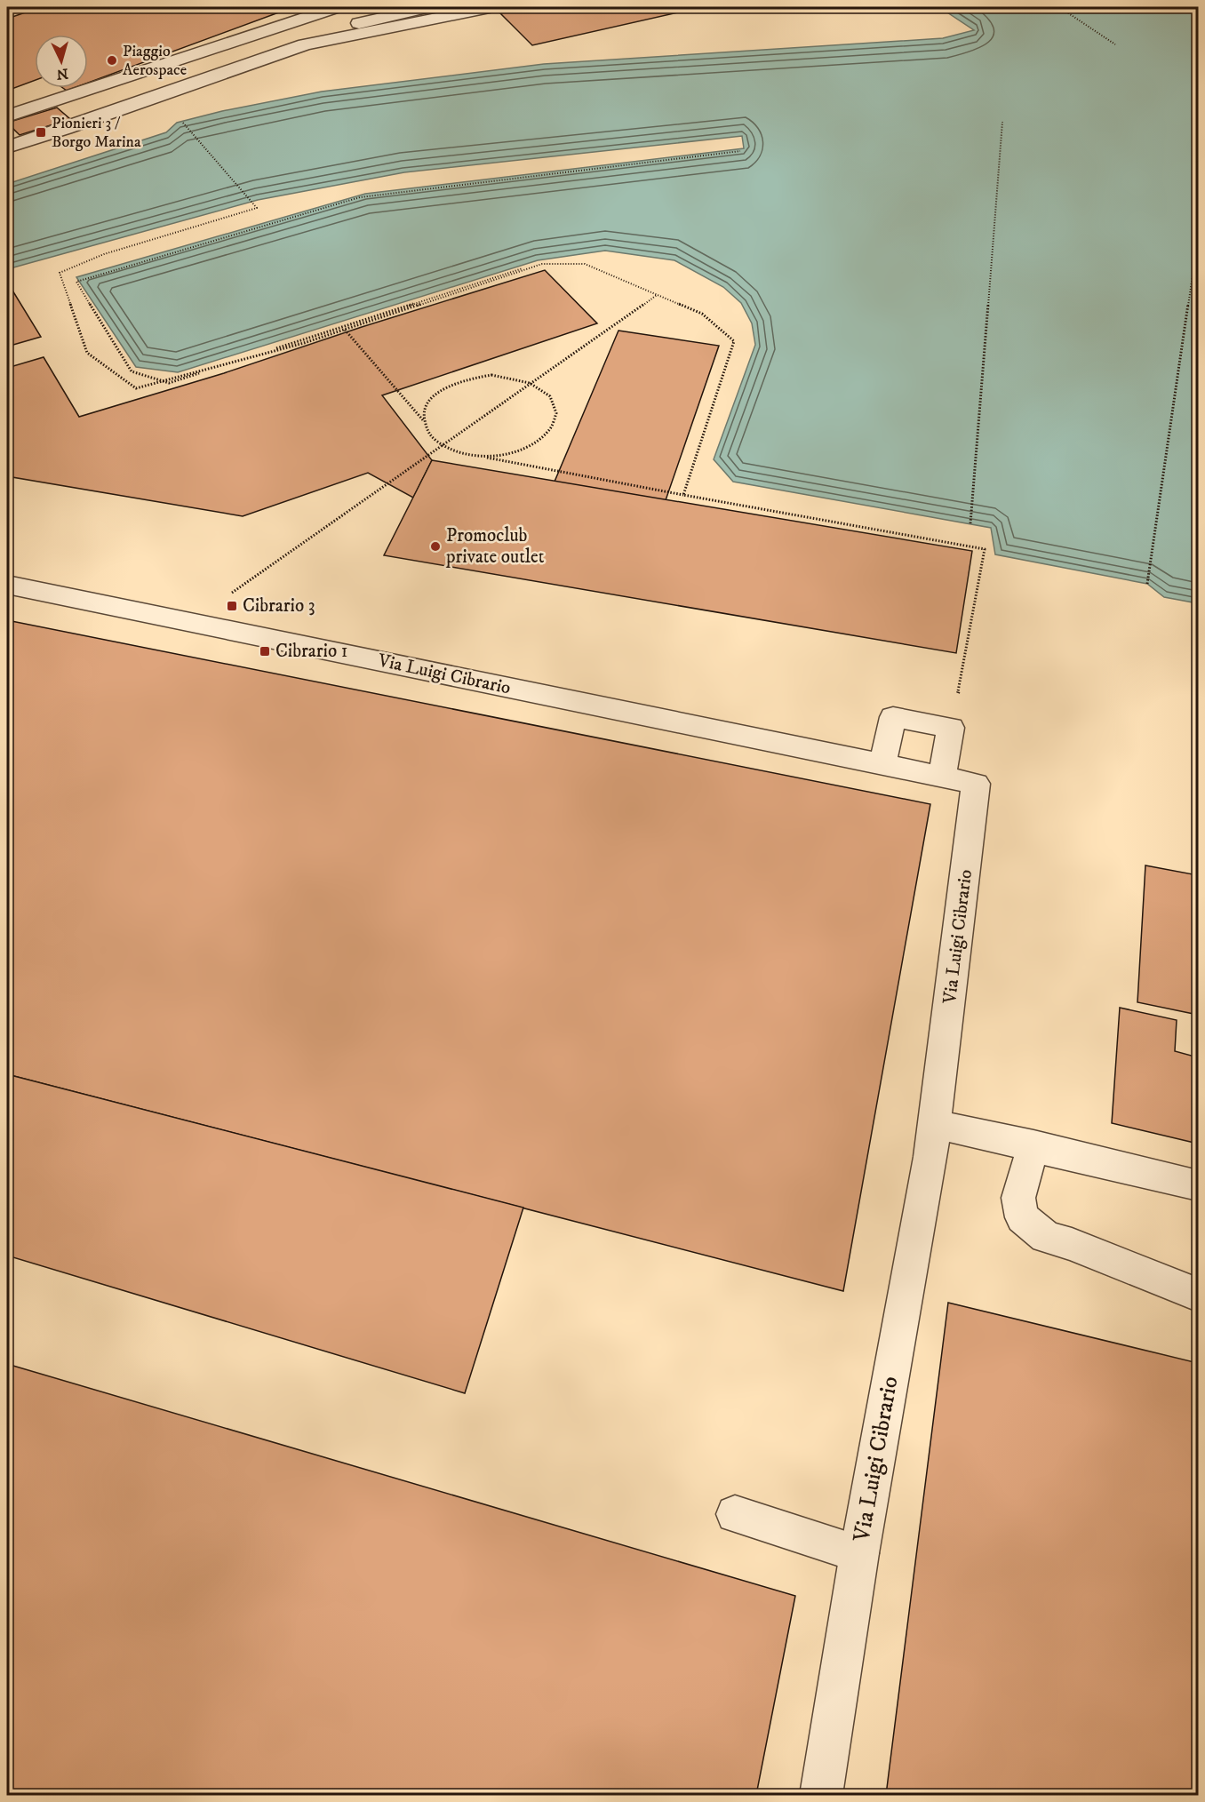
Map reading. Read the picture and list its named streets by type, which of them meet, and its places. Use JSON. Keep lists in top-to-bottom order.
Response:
{
  "streets": {
    "street": ["Via Luigi Cibrario"]
  },
  "places": {
    "other": ["Piaggio Aerospace", "Promoclub private outlet"],
    "transit": ["Pionieri 3 / Borgo Marina", "Cibrario 3", "Cibrario 1"]
  },
  "north": "bottom"
}
